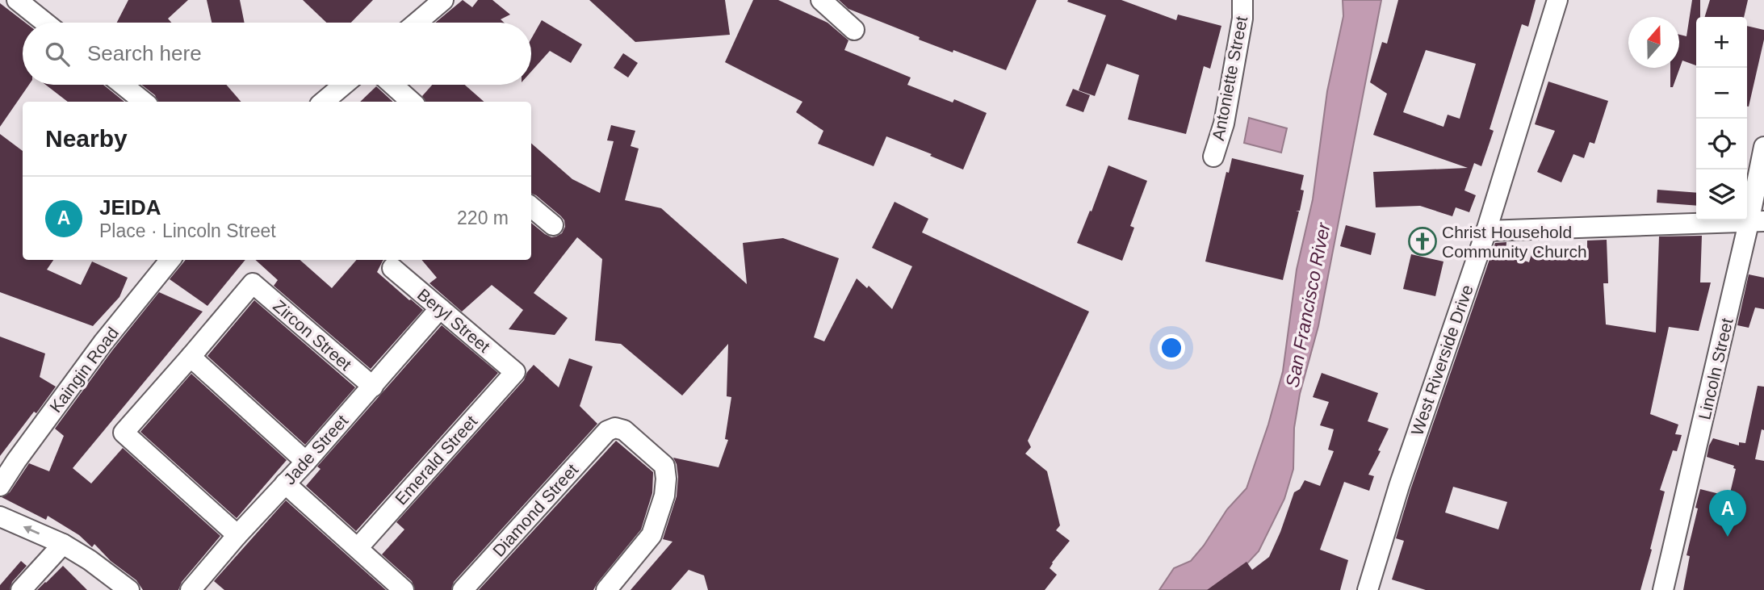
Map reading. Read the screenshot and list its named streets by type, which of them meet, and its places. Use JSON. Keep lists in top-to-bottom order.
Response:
{
  "streets": {
    "street": [
      "Antoniette Street",
      "Beryl Street",
      "Zircon Street",
      "West Riverside Drive",
      "Lincoln Street",
      "Kaingin Road",
      "Jade Street",
      "Emerald Street",
      "Diamond Street"
    ]
  },
  "crossings": [
    ["Beryl Street", "Jade Street"],
    ["Beryl Street", "Emerald Street"],
    ["Zircon Street", "Jade Street"]
  ],
  "water": ["San Francisco River"],
  "places": {
    "church": ["Christ Household Community Church"]
  },
  "north": "top",
  "page": {
    "map_buttons": ["+", "−"],
    "search": "Search here",
    "heading": "Nearby",
    "list": [
      {
        "mark": "A",
        "name": "JEIDA",
        "note": "Place · Lincoln Street",
        "value": "220 m"
      }
    ],
    "pins": "A"
  }
}
